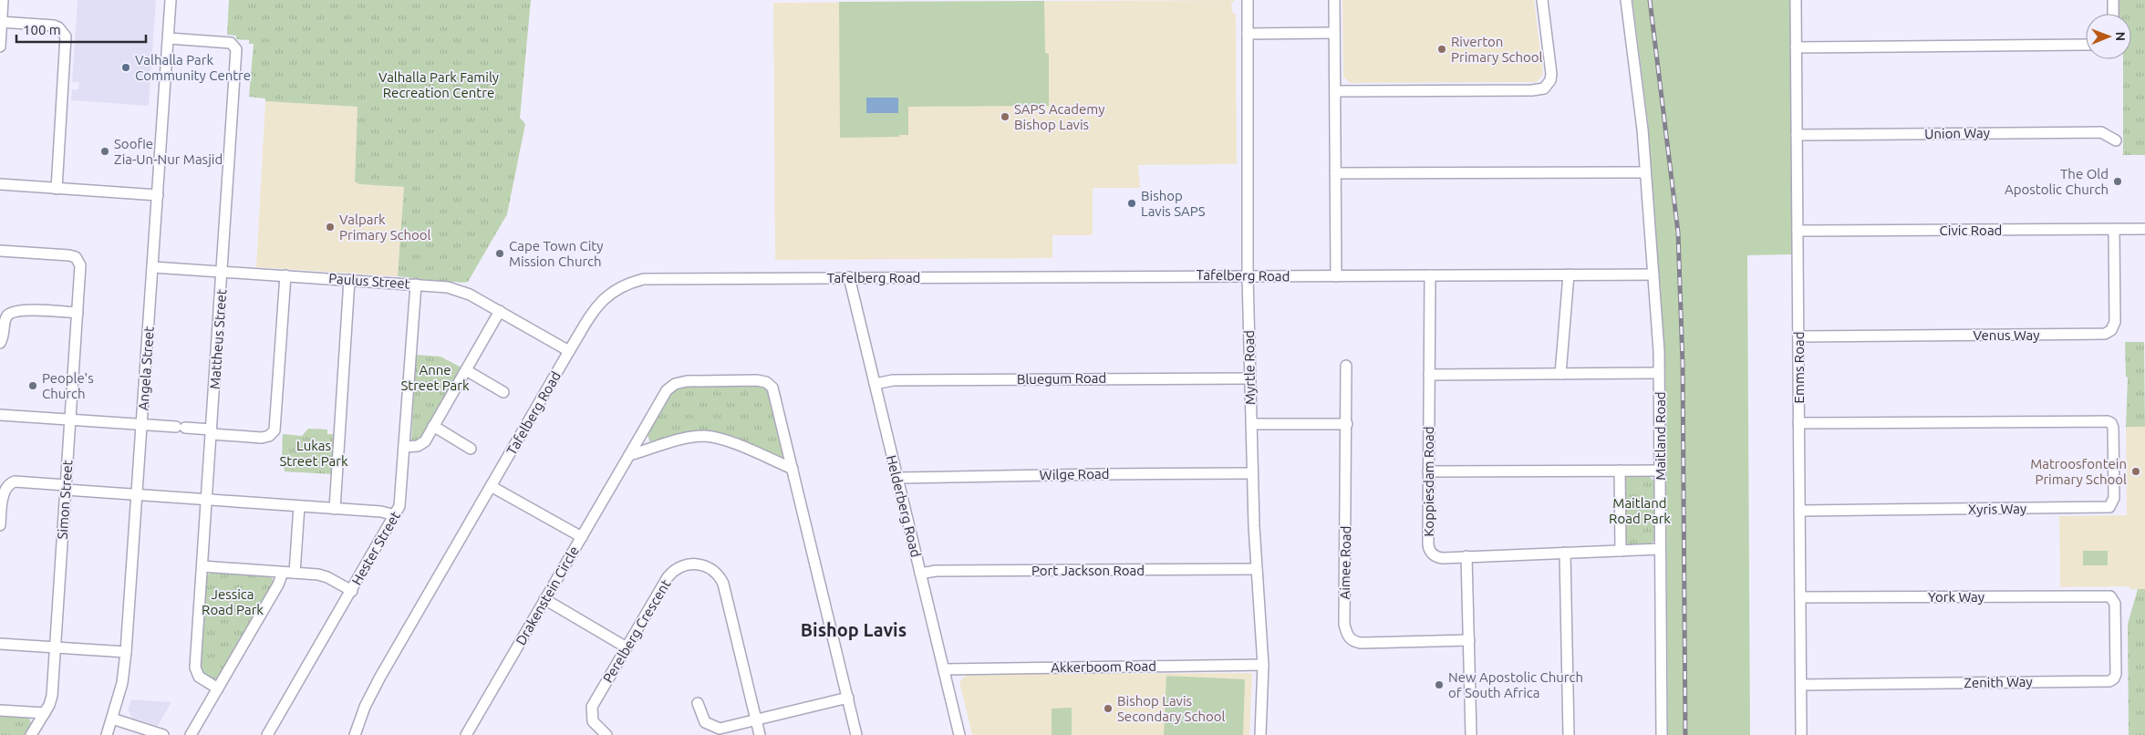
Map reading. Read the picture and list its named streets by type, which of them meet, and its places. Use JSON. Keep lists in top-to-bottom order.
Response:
{
  "streets": {
    "street": [
      "Union Way",
      "Civic Road",
      "Tafelberg Road",
      "Paulus Street",
      "Venus Way",
      "Mattheus Street",
      "Myrtle Road",
      "Emms Road",
      "Angela Street",
      "Bluegum Road",
      "Maitland Road",
      "Wilge Road",
      "Koppiesdam Road",
      "Simon Street",
      "Helderberg Road",
      "Xyris Way",
      "Hester Street",
      "Aimee Road",
      "Port Jackson Road",
      "Drakenstein Circle",
      "York Way",
      "Perelberg Crescent",
      "Akkerboom Road",
      "Zenith Way"
    ]
  },
  "crossings": [
    ["Union Way", "Emms Road"],
    ["Civic Road", "Venus Way"],
    ["Civic Road", "Emms Road"],
    ["Tafelberg Road", "Paulus Street"],
    ["Tafelberg Road", "Myrtle Road"],
    ["Tafelberg Road", "Maitland Road"],
    ["Tafelberg Road", "Koppiesdam Road"],
    ["Tafelberg Road", "Helderberg Road"],
    ["Paulus Street", "Mattheus Street"],
    ["Paulus Street", "Angela Street"],
    ["Paulus Street", "Hester Street"],
    ["Venus Way", "Emms Road"],
    ["Mattheus Street", "Angela Street"],
    ["Myrtle Road", "Bluegum Road"],
    ["Myrtle Road", "Wilge Road"],
    ["Myrtle Road", "Port Jackson Road"],
    ["Myrtle Road", "Akkerboom Road"],
    ["Emms Road", "Xyris Way"],
    ["Emms Road", "York Way"],
    ["Emms Road", "Zenith Way"],
    ["Bluegum Road", "Helderberg Road"],
    ["Wilge Road", "Helderberg Road"],
    ["Helderberg Road", "Port Jackson Road"],
    ["Helderberg Road", "Akkerboom Road"],
    ["York Way", "Zenith Way"]
  ],
  "districts": ["Bishop Lavis"],
  "parks": [
    "Valhalla Park Family Recreation Centre",
    "Anne Street Park",
    "Lukas Street Park",
    "Maitland Road Park",
    "Jessica Road Park"
  ],
  "places": [
    "Riverton Primary School",
    "Valhalla Park Community Centre",
    "SAPS Academy Bishop Lavis",
    "Soofie Zia-Un-Nur Masjid",
    "The Old Apostolic Church",
    "Bishop Lavis SAPS",
    "Valpark Primary School",
    "Cape Town City Mission Church",
    "People's Church",
    "Matroosfontein Primary School",
    "New Apostolic Church of South Africa",
    "Bishop Lavis Secondary School"
  ],
  "scale_bar": "100 m",
  "north": "right"
}
